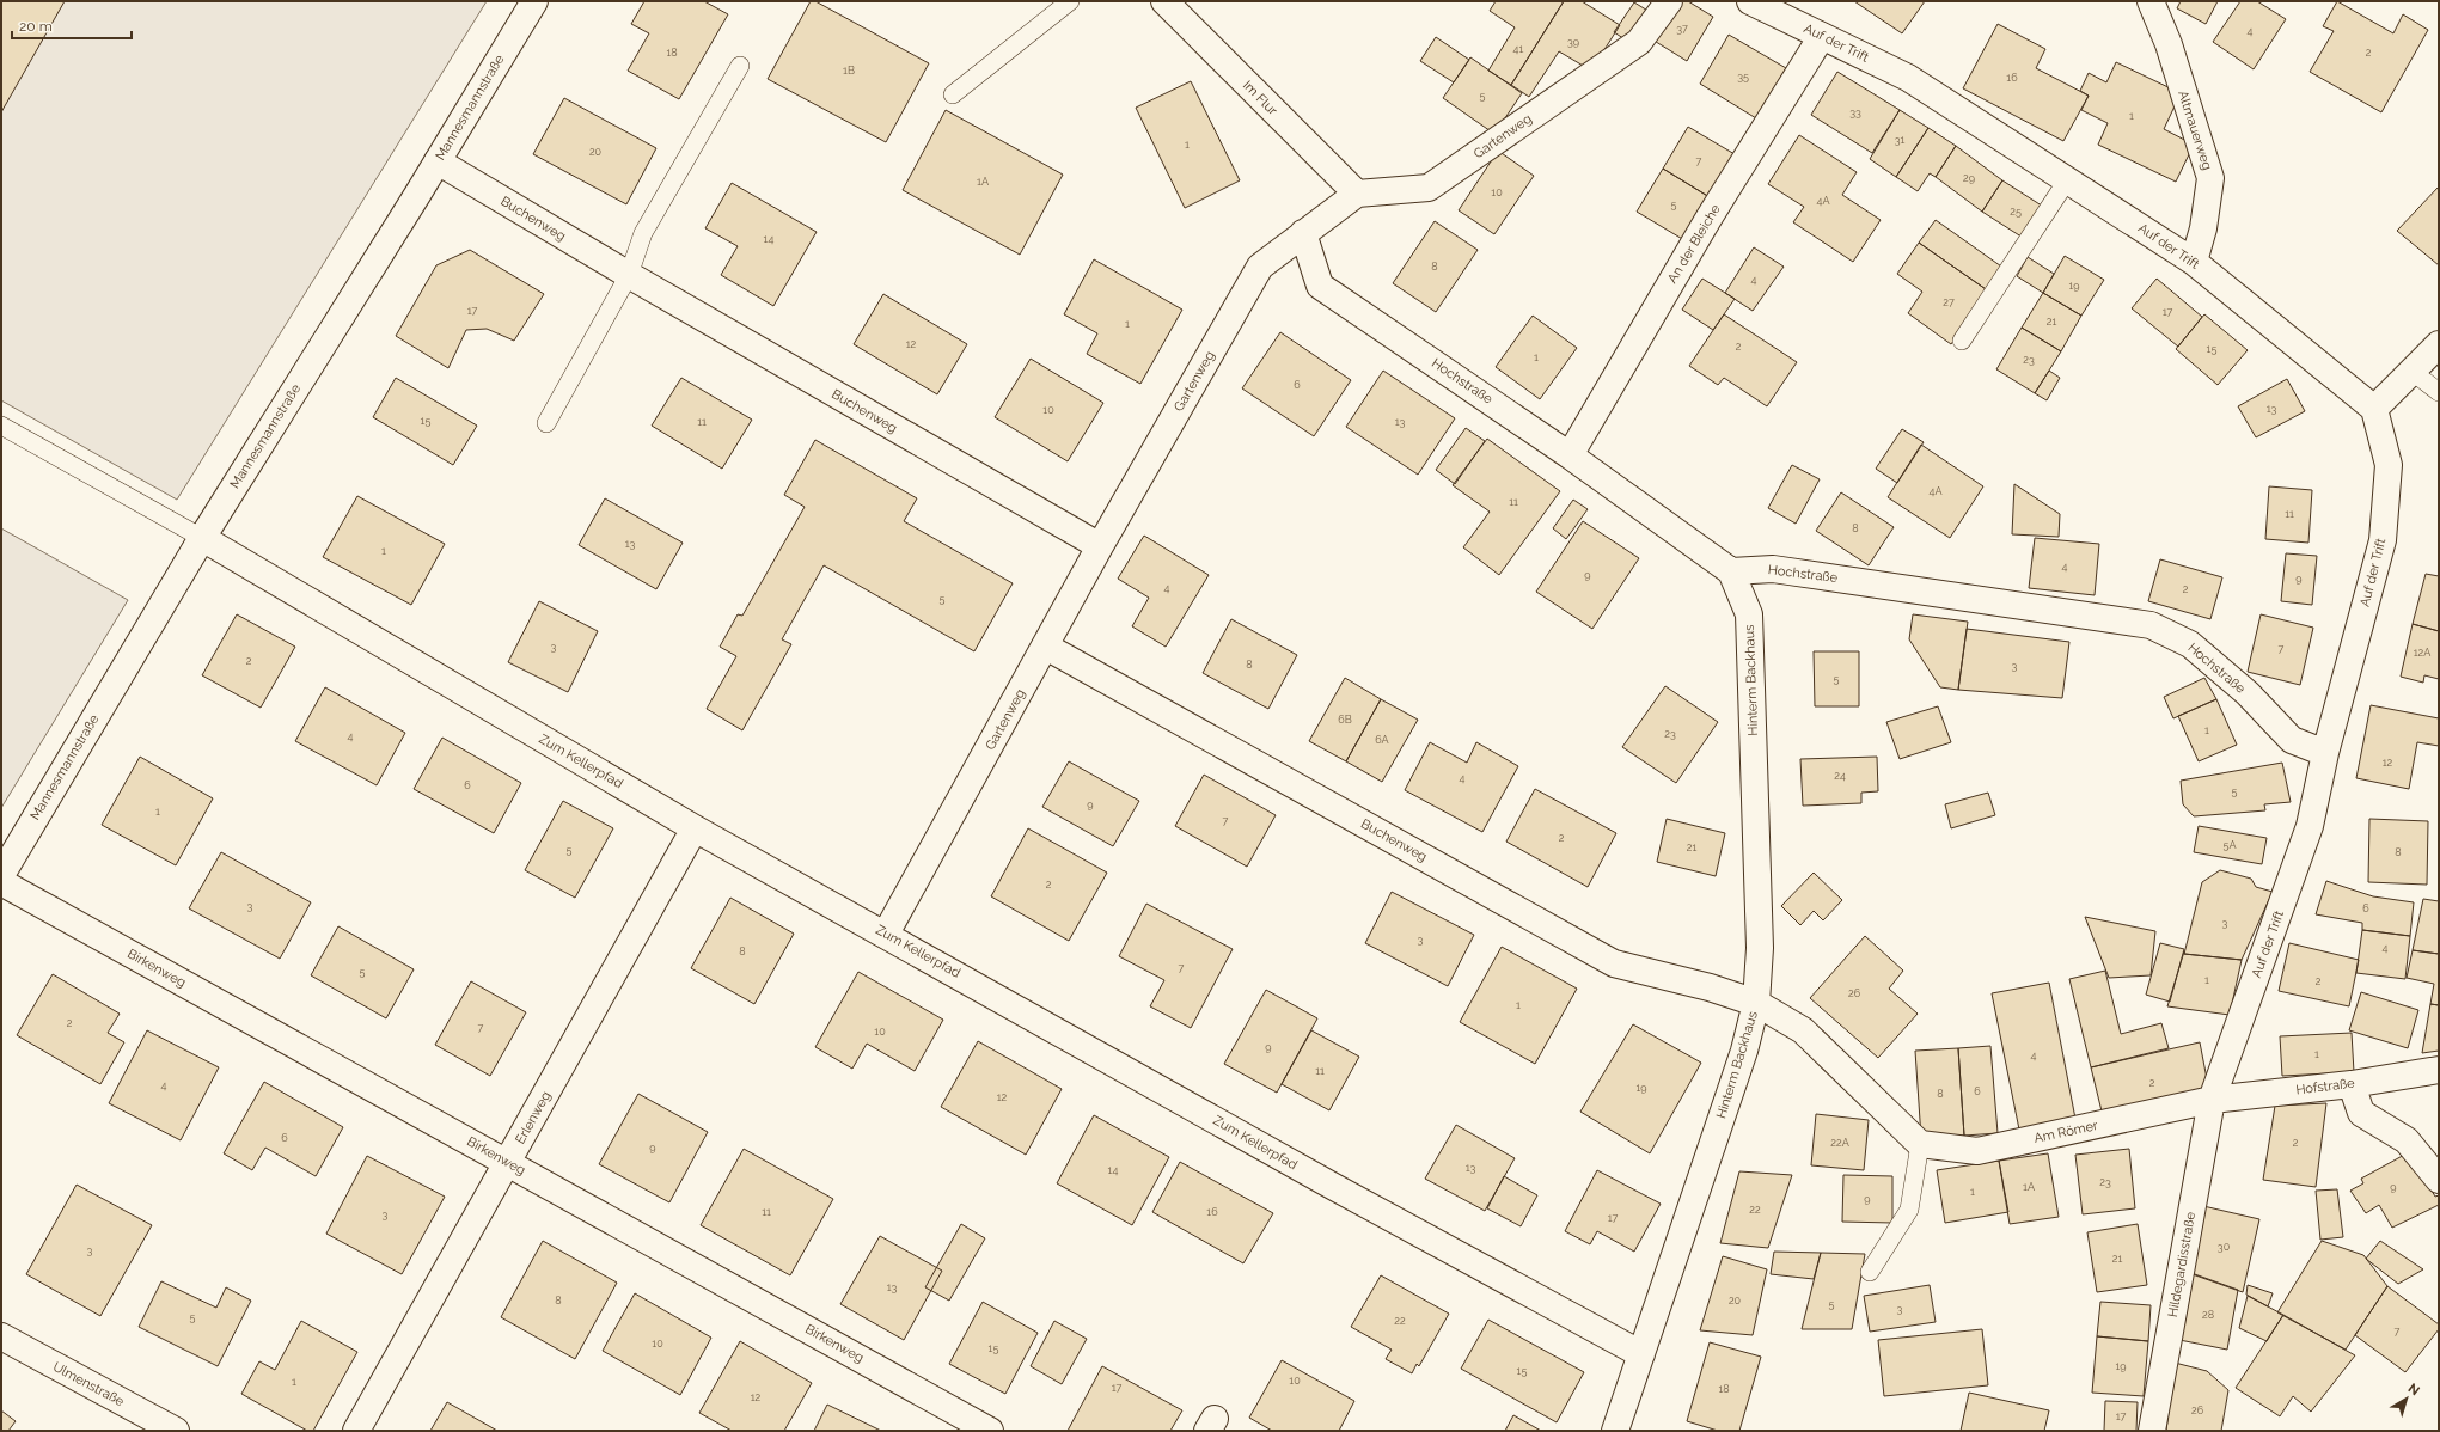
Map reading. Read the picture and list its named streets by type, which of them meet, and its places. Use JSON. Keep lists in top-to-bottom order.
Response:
{
  "streets": {
    "street": [
      "Auf der Trift",
      "Im Flur",
      "Mannesmannstraße",
      "Altmauerweg",
      "Gartenweg",
      "Buchenweg",
      "An der Bleiche",
      "Hochstraße",
      "Hinterm Backhaus",
      "Zum Kellerpfad",
      "Birkenweg",
      "Hofstraße",
      "Erlenweg",
      "Am Römer",
      "Hildegardisstraße",
      "Ulmenstraße"
    ]
  },
  "crossings": [
    ["Auf der Trift", "Altmauerweg"],
    ["Auf der Trift", "An der Bleiche"],
    ["Auf der Trift", "Hochstraße"],
    ["Auf der Trift", "Hofstraße"],
    ["Auf der Trift", "Am Römer"],
    ["Auf der Trift", "Hildegardisstraße"],
    ["Im Flur", "Gartenweg"],
    ["Mannesmannstraße", "Buchenweg"],
    ["Mannesmannstraße", "Zum Kellerpfad"],
    ["Gartenweg", "Buchenweg"],
    ["Gartenweg", "Hochstraße"],
    ["Gartenweg", "Zum Kellerpfad"],
    ["Buchenweg", "Hinterm Backhaus"],
    ["An der Bleiche", "Hochstraße"],
    ["Hochstraße", "Hinterm Backhaus"],
    ["Hinterm Backhaus", "Zum Kellerpfad"],
    ["Zum Kellerpfad", "Erlenweg"],
    ["Birkenweg", "Erlenweg"],
    ["Hofstraße", "Am Römer"],
    ["Hofstraße", "Hildegardisstraße"],
    ["Am Römer", "Hildegardisstraße"]
  ],
  "house_numbers": [
    "37",
    "4",
    "39",
    "41",
    "18",
    "2",
    "1B",
    "35",
    "16",
    "5",
    "33",
    "1",
    "31",
    "1",
    "20",
    "7",
    "29",
    "1A",
    "10",
    "4A",
    "5",
    "25",
    "14",
    "8",
    "4",
    "19",
    "27",
    "17",
    "17",
    "21",
    "1",
    "12",
    "2",
    "15",
    "1",
    "23",
    "6",
    "13",
    "10",
    "15",
    "11",
    "13",
    "4A",
    "11",
    "11",
    "8",
    "13",
    "1",
    "4",
    "9",
    "9",
    "4",
    "2",
    "5",
    "3",
    "7",
    "12A",
    "2",
    "8",
    "3",
    "5",
    "6B",
    "1",
    "23",
    "4",
    "6A",
    "12",
    "24",
    "4",
    "6",
    "5",
    "9",
    "1",
    "7",
    "2",
    "5A",
    "21",
    "5",
    "8",
    "2",
    "3",
    "6",
    "3",
    "3",
    "4",
    "8",
    "7",
    "5",
    "1",
    "2",
    "26",
    "1",
    "2",
    "7",
    "10",
    "9",
    "1",
    "4",
    "11",
    "2",
    "4",
    "19",
    "6",
    "8",
    "12",
    "6",
    "22A",
    "2",
    "9",
    "13",
    "14",
    "23",
    "1A",
    "9",
    "1",
    "9",
    "22",
    "11",
    "16",
    "3",
    "17",
    "30",
    "3",
    "21",
    "13",
    "8",
    "20",
    "5",
    "3",
    "28",
    "5",
    "22",
    "7",
    "10",
    "15",
    "19",
    "15",
    "10",
    "1",
    "17",
    "18",
    "12",
    "26",
    "17"
  ],
  "scale_bar": "20 m",
  "north": "top right"
}
